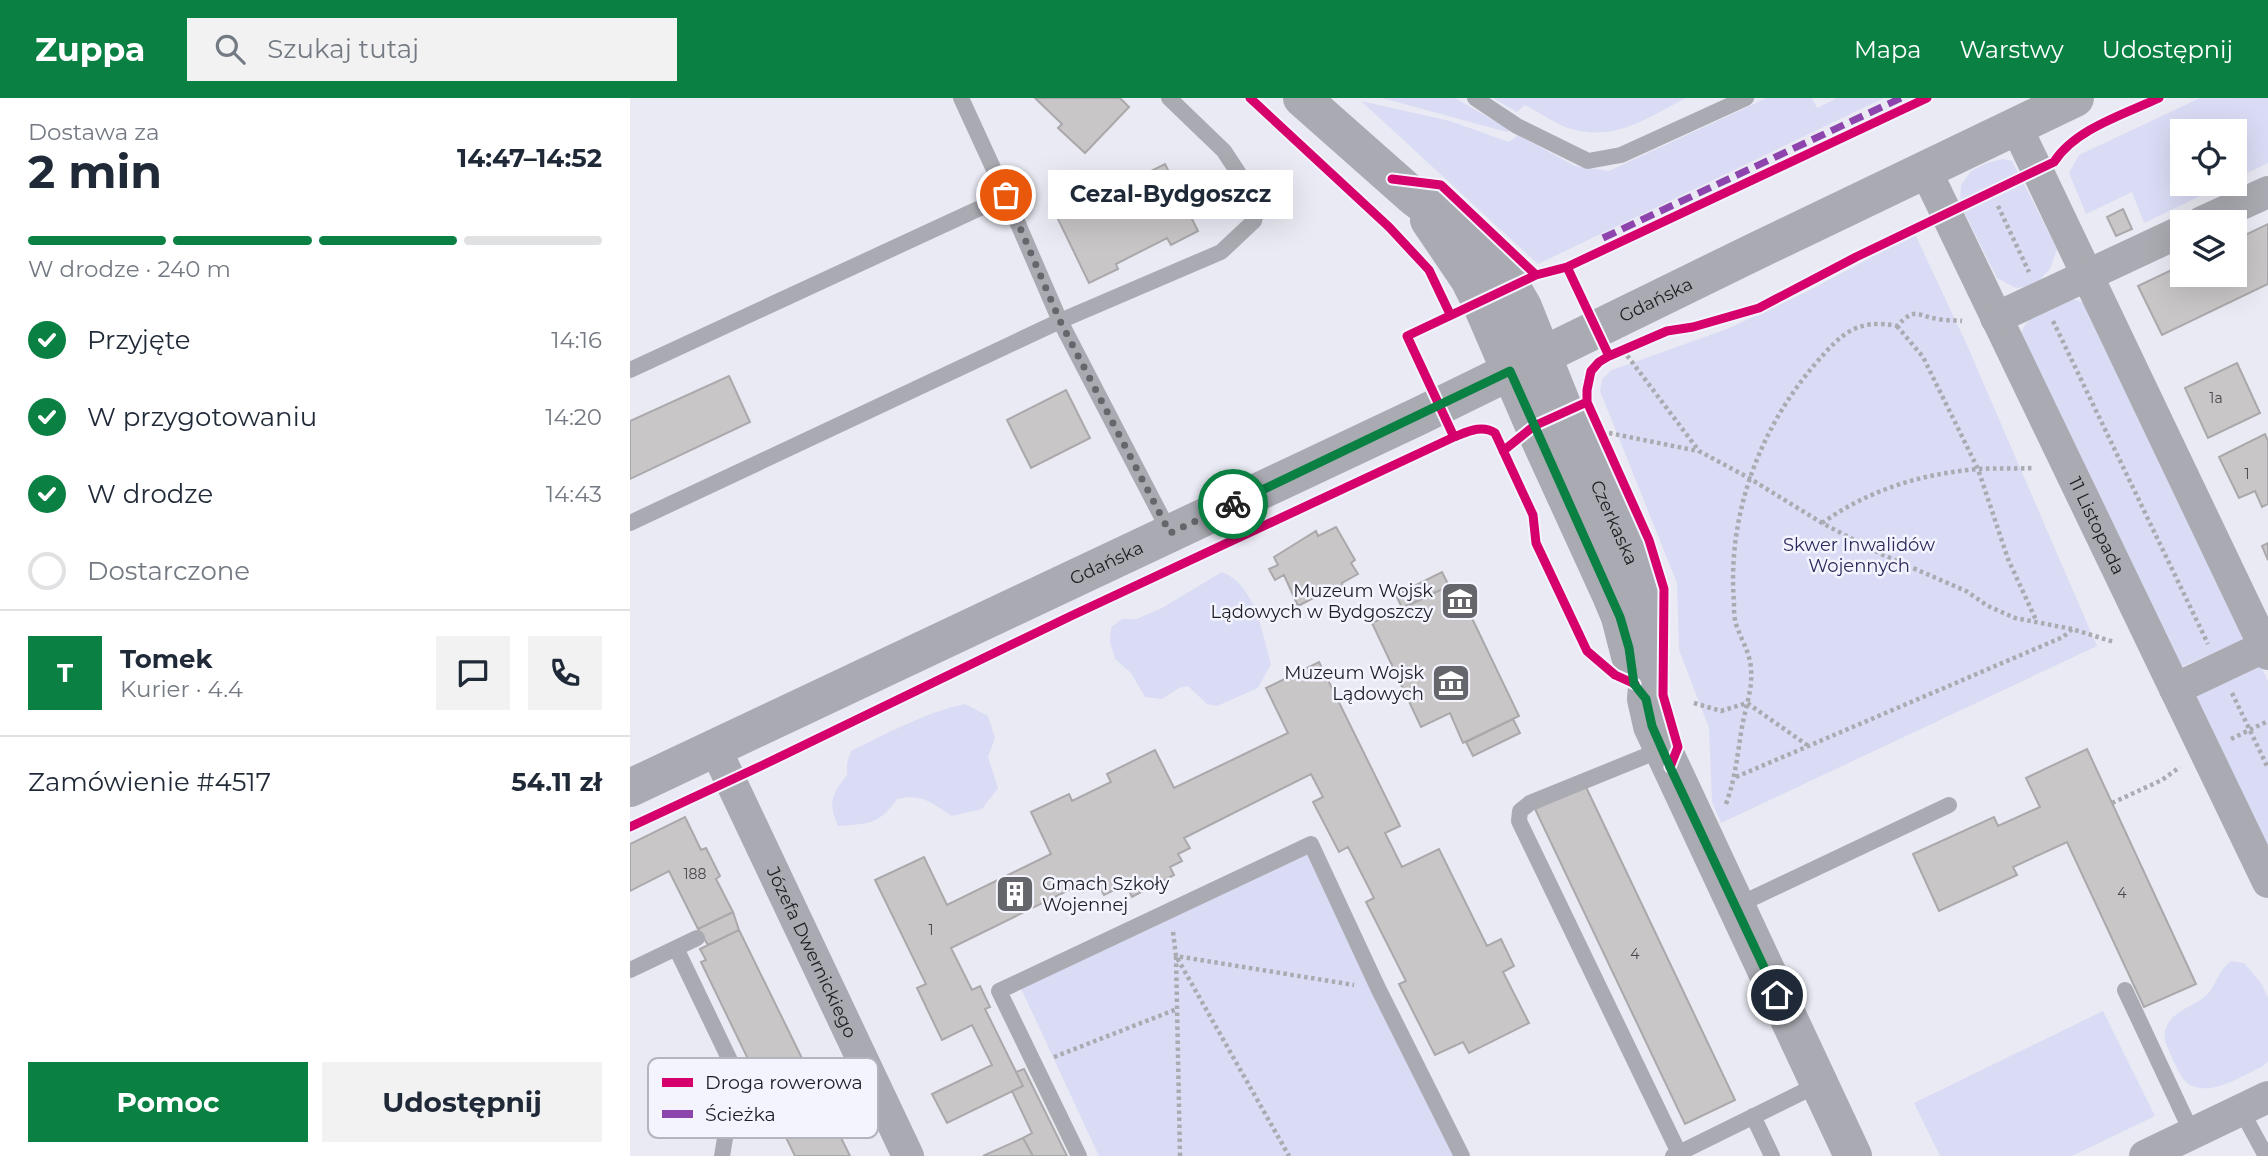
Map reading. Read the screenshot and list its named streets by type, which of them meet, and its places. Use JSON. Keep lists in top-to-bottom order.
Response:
{
  "streets": {
    "main road": ["Gdańska", "Czerkaska"],
    "street": ["11 Listopada", "Józefa Dwernickiego"]
  },
  "crossings": [
    ["Gdańska", "Czerkaska"],
    ["Gdańska", "11 Listopada"],
    ["Gdańska", "Józefa Dwernickiego"]
  ],
  "parks": ["Skwer Inwalidów Wojennych"],
  "places": {
    "other": ["Cezal-Bydgoszcz"],
    "museum": ["Muzeum Wojsk Lądowych w Bydgoszczy", "Muzeum Wojsk Lądowych"],
    "building": ["Gmach Szkoły Wojennej"]
  },
  "house_numbers": [
    "1a",
    "1",
    "188",
    "4",
    "1",
    "4"
  ],
  "legend": ["Droga rowerowa", "Ścieżka"],
  "page": {
    "header": "Zuppa",
    "search": "Szukaj tutaj",
    "nav": ["Mapa", "Warstwy", "Udostępnij"],
    "heading": ["2 min", "Dostawa za", "14:47–14:52"],
    "panel": [
      "Tomek",
      "Kurier · 4.4",
      "Zamówienie #4517",
      "54.11 zł"
    ],
    "bubble": "Cezal-Bydgoszcz",
    "bar": "W drodze · 240 m",
    "list": [
      ["Przyjęte", "14:16"],
      ["W przygotowaniu", "14:20"],
      ["W drodze", "14:43"],
      "Dostarczone"
    ],
    "round": "T",
    "buttons": ["Pomoc", "Udostępnij"]
  }
}
